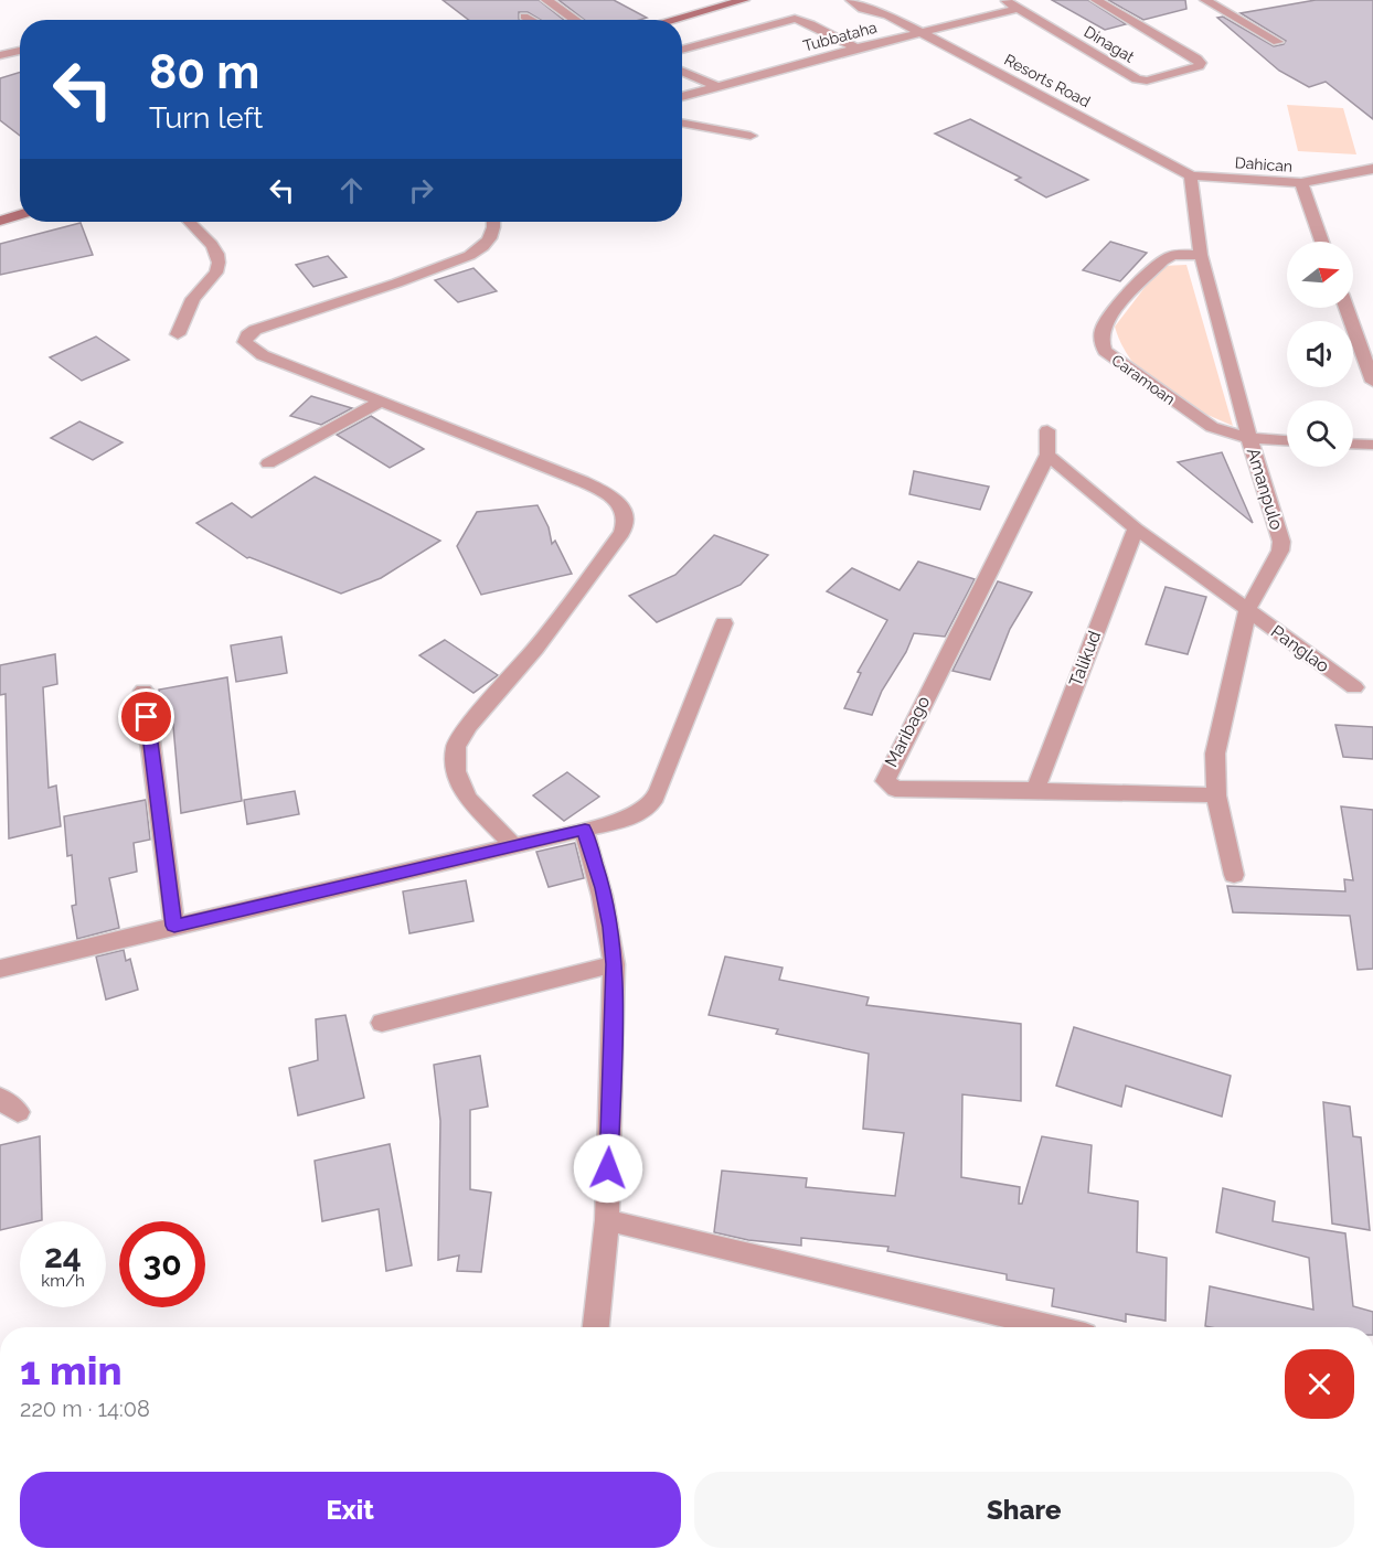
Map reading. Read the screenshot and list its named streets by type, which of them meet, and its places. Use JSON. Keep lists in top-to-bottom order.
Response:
{
  "streets": {
    "street": [
      "Tubbataha",
      "Dinagat",
      "Resorts Road",
      "Dahican",
      "Caramoan",
      "Amanpulo",
      "Panglao",
      "Talikud",
      "Maribago"
    ]
  },
  "crossings": [
    ["Tubbataha", "Dinagat"],
    ["Tubbataha", "Resorts Road"],
    ["Resorts Road", "Dahican"],
    ["Resorts Road", "Amanpulo"],
    ["Dahican", "Amanpulo"],
    ["Caramoan", "Amanpulo"],
    ["Amanpulo", "Panglao"],
    ["Amanpulo", "Maribago"],
    ["Talikud", "Maribago"]
  ],
  "north": "right",
  "page": {
    "turn": ["80 m", "Turn left"],
    "speed": "24 km/h",
    "limit": "30",
    "heading": ["1 min", "220 m · 14:08"],
    "buttons": ["Exit", "Share"]
  }
}
